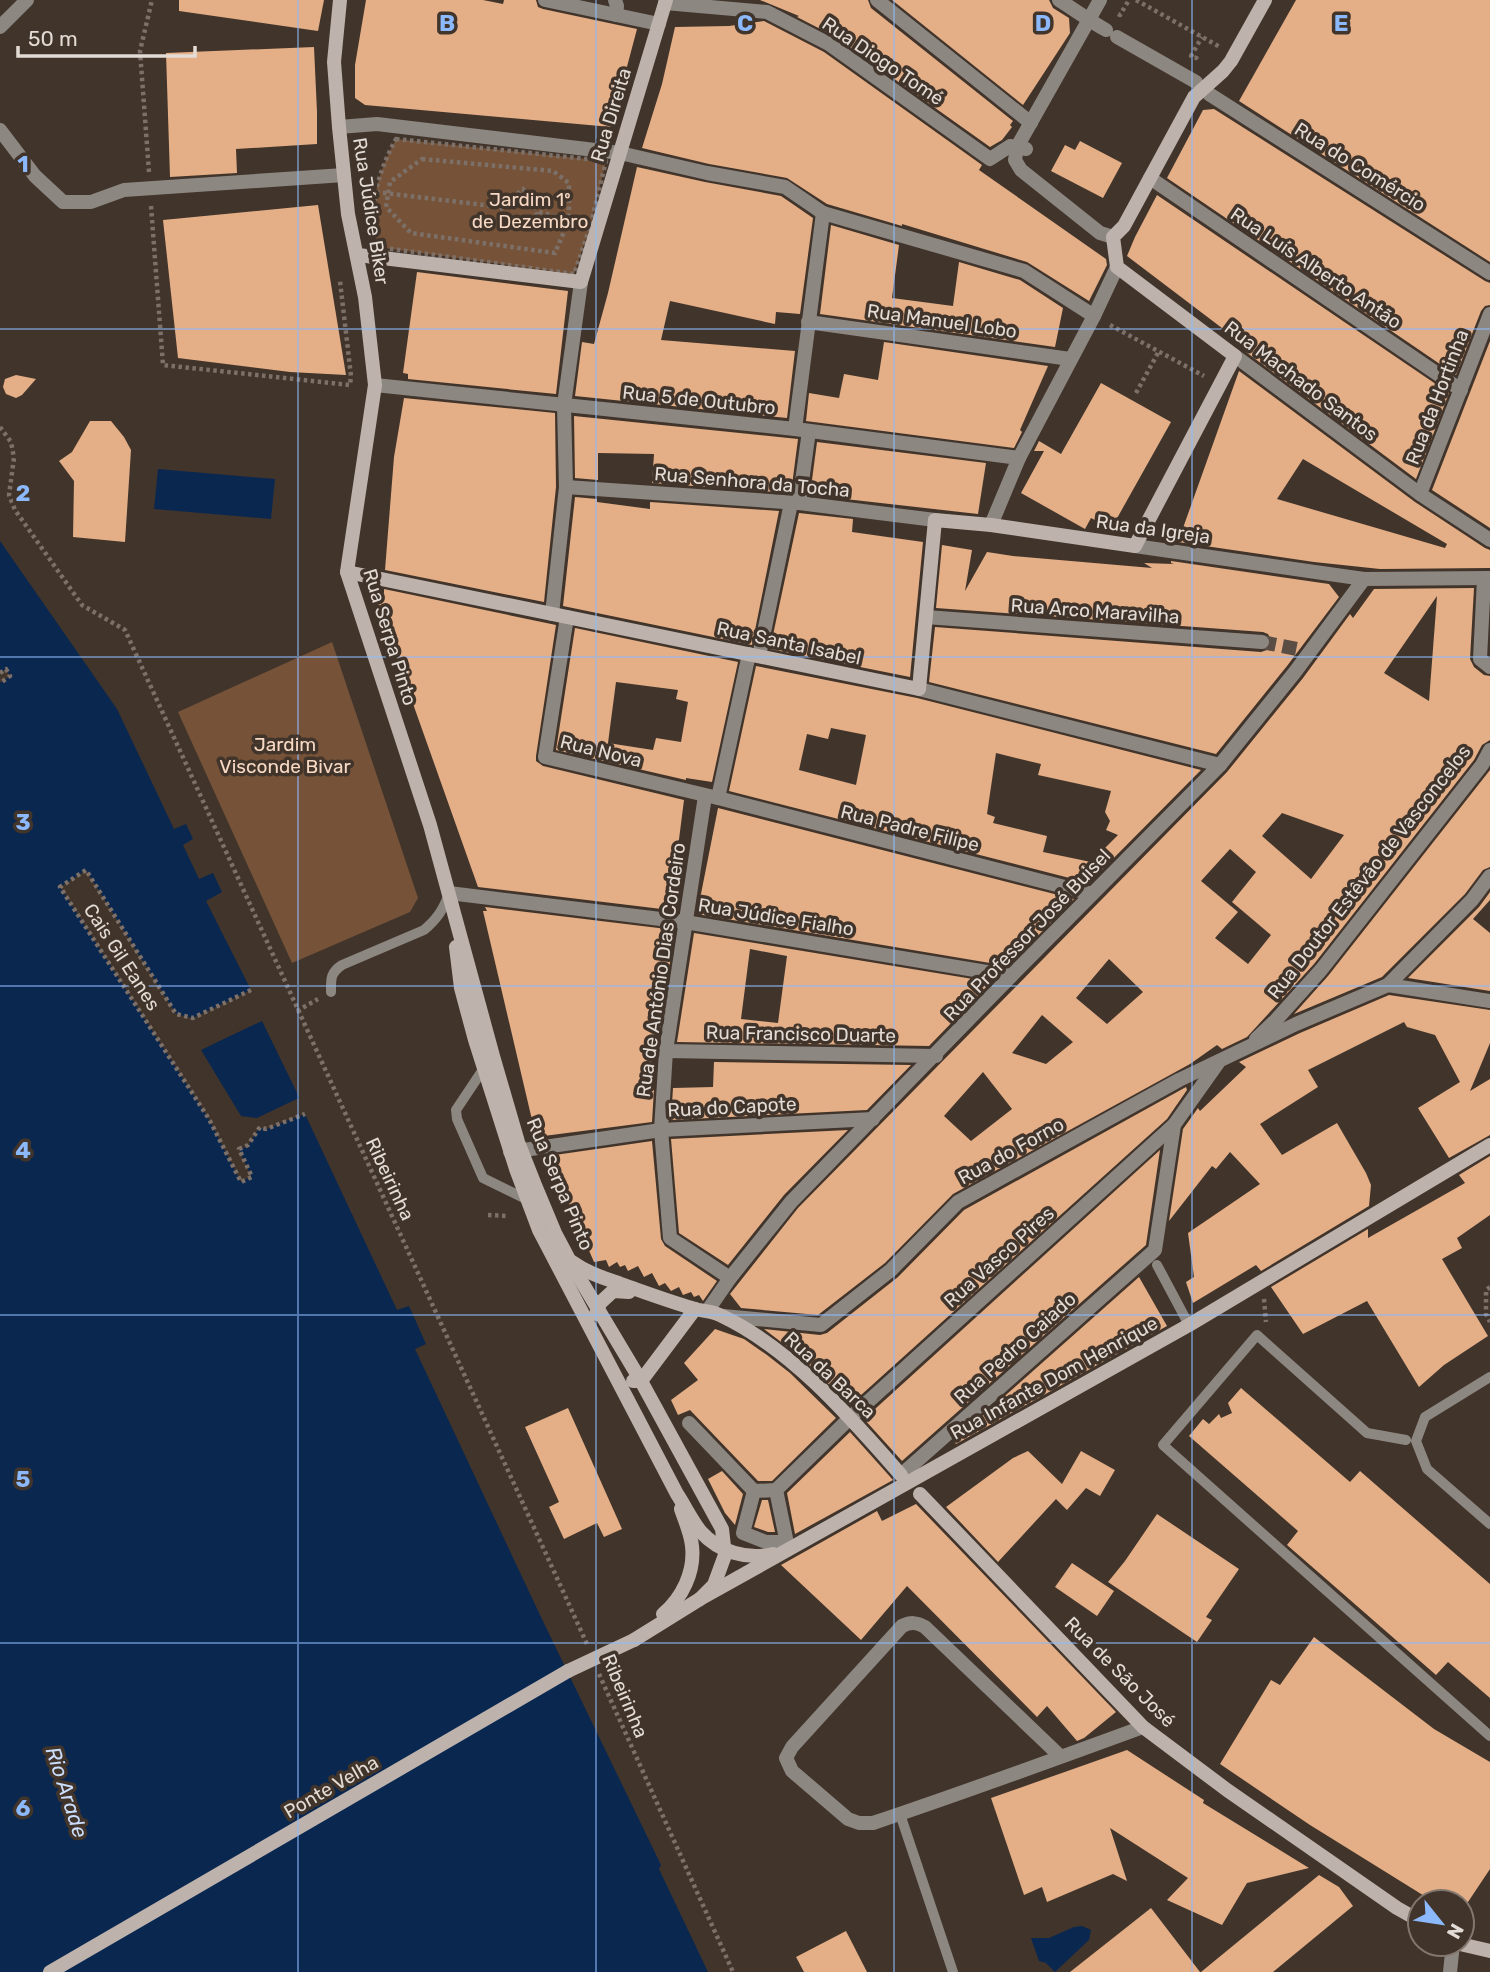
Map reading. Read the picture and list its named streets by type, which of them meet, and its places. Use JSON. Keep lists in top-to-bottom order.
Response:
{
  "streets": {
    "street": [
      "Rua Diogo Tomé",
      "Rua Direita",
      "Rua do Comércio",
      "Rua Júdice Biker",
      "Rua Luís Alberto Antão",
      "Rua Manuel Lobo",
      "Rua Machado Santos",
      "Rua da Hortinha",
      "Rua 5 de Outubro",
      "Rua Senhora da Tocha",
      "Rua da Igreja",
      "Rua Arco Maravilha",
      "Rua Serpa Pinto",
      "Rua Santa Isabel",
      "Rua Nova",
      "Rua Padre Filipe",
      "Rua Doutor Estêvão de Vasconcelos",
      "Rua Júdice Fialho",
      "Rua Professor José Buisel",
      "Rua de António Dias Cordeiro",
      "Rua Francisco Duarte",
      "Rua do Capote",
      "Rua do Forno",
      "Rua Vasco Pires",
      "Rua Pedro Caiado",
      "Rua da Barca",
      "Rua Infante Dom Henrique",
      "Rua de São José",
      "Ponte Velha"
    ],
    "path": ["Cais Gil Eanes", "Ribeirinha"]
  },
  "crossings": [
    ["Rua Diogo Tomé", "Rua Direita"],
    ["Rua Júdice Biker", "Rua 5 de Outubro"],
    ["Rua Júdice Biker", "Rua Serpa Pinto"],
    ["Rua Luís Alberto Antão", "Rua da Hortinha"],
    ["Rua Manuel Lobo", "Rua de António Dias Cordeiro"],
    ["Rua Machado Santos", "Rua da Hortinha"],
    ["Rua 5 de Outubro", "Rua Serpa Pinto"],
    ["Rua 5 de Outubro", "Rua de António Dias Cordeiro"],
    ["Rua Senhora da Tocha", "Rua da Igreja"],
    ["Rua Senhora da Tocha", "Rua de António Dias Cordeiro"],
    ["Rua da Igreja", "Rua Professor José Buisel"],
    ["Rua Serpa Pinto", "Rua Santa Isabel"],
    ["Rua Serpa Pinto", "Rua Júdice Fialho"],
    ["Rua Serpa Pinto", "Rua do Capote"],
    ["Rua Santa Isabel", "Rua Nova"],
    ["Rua Santa Isabel", "Rua Professor José Buisel"],
    ["Rua Santa Isabel", "Rua de António Dias Cordeiro"],
    ["Rua Nova", "Rua Padre Filipe"],
    ["Rua Nova", "Rua de António Dias Cordeiro"],
    ["Rua Padre Filipe", "Rua Professor José Buisel"],
    ["Rua Padre Filipe", "Rua de António Dias Cordeiro"],
    ["Rua Doutor Estêvão de Vasconcelos", "Rua do Forno"],
    ["Rua Júdice Fialho", "Rua Professor José Buisel"],
    ["Rua Júdice Fialho", "Rua de António Dias Cordeiro"],
    ["Rua Professor José Buisel", "Rua de António Dias Cordeiro"],
    ["Rua Professor José Buisel", "Rua Francisco Duarte"],
    ["Rua Professor José Buisel", "Rua do Capote"],
    ["Rua Professor José Buisel", "Rua da Barca"],
    ["Rua de António Dias Cordeiro", "Rua Francisco Duarte"],
    ["Rua de António Dias Cordeiro", "Rua do Capote"],
    ["Rua do Forno", "Rua Vasco Pires"],
    ["Rua do Forno", "Rua da Barca"],
    ["Rua Vasco Pires", "Rua Pedro Caiado"],
    ["Rua Vasco Pires", "Rua da Barca"],
    ["Rua Pedro Caiado", "Rua da Barca"],
    ["Rua Infante Dom Henrique", "Ponte Velha"]
  ],
  "water": ["Rio Arade"],
  "parks": ["Jardim 1º de Dezembro", "Jardim Visconde Bivar"],
  "scale_bar": "50 m",
  "north": "bottom right",
  "grid": {
    "columns": [
      "B",
      "C",
      "D",
      "E"
    ],
    "rows": [
      "1",
      "2",
      "3",
      "4",
      "5",
      "6"
    ]
  }
}
